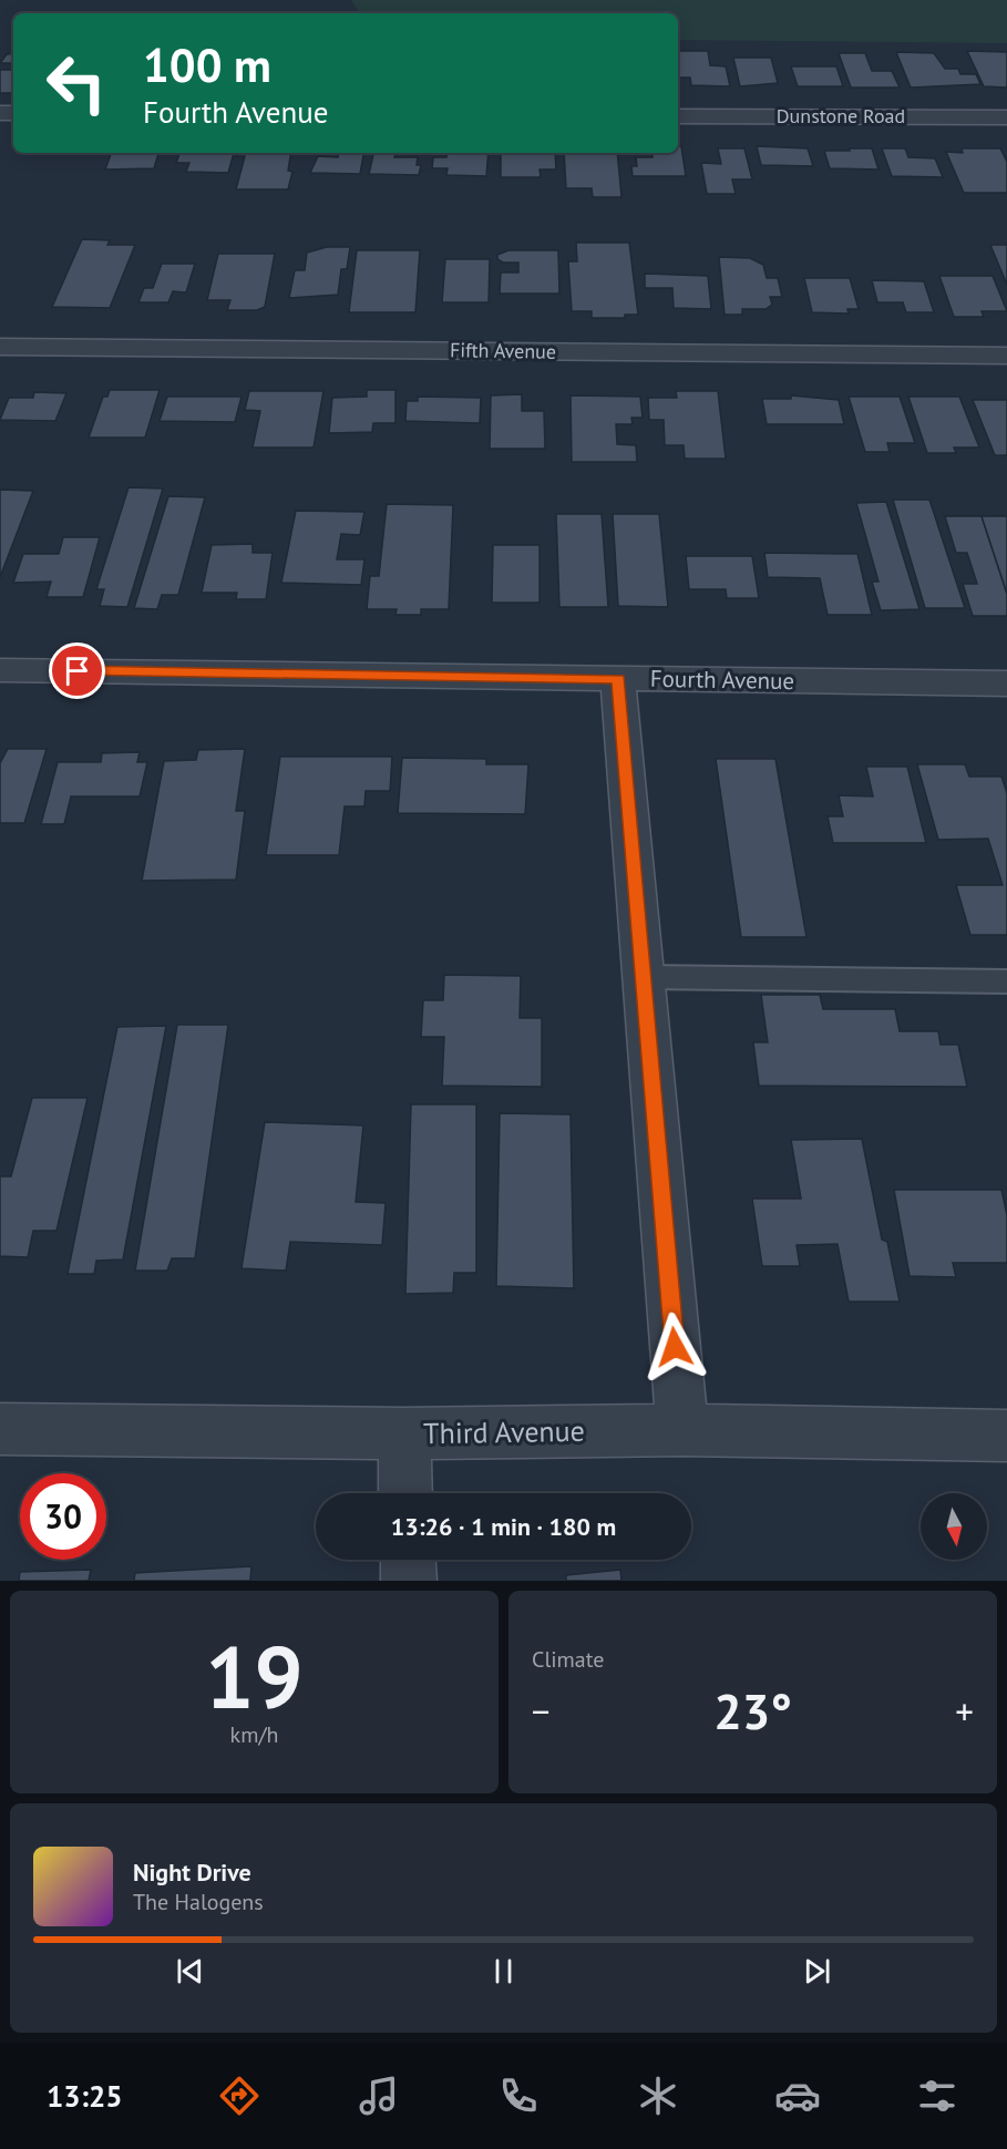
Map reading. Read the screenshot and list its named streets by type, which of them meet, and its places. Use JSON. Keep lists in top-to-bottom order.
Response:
{
  "streets": {
    "street": [
      "Dunstone Road",
      "Fifth Avenue",
      "Fourth Avenue",
      "Third Avenue"
    ]
  },
  "north": "bottom",
  "page": {
    "turn": ["100 m", "Fourth Avenue"],
    "limit": "30",
    "trip": "13:26 · 1 min · 180 m",
    "tile": [
      ["19", "km/h"],
      "Climate"
    ],
    "heat": ["−", "23°", "+"],
    "song": ["Night Drive", "The Halogens"],
    "tabs": "13:25"
  }
}
